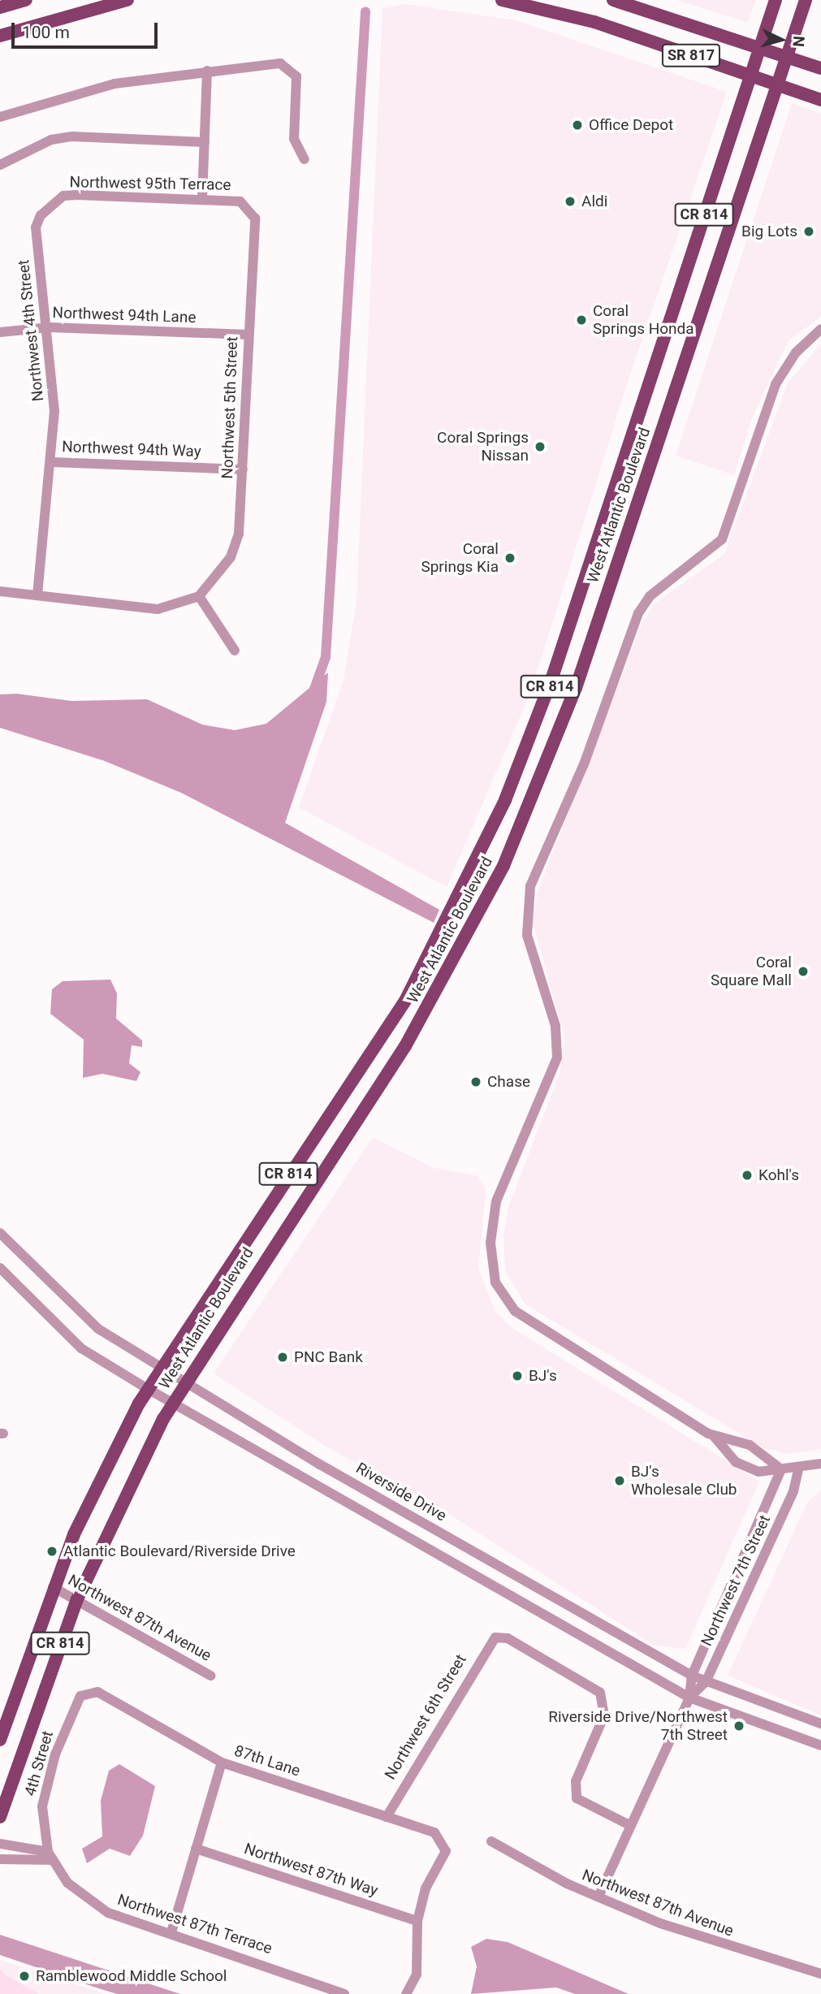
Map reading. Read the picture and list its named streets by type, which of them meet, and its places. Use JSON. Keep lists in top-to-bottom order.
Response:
{
  "streets": {
    "main road": ["SR 817", "CR 814", "West Atlantic Boulevard"],
    "street": [
      "Northwest 95th Terrace",
      "Northwest 94th Lane",
      "Northwest 4th Street",
      "Northwest 5th Street",
      "Northwest 94th Way",
      "Riverside Drive",
      "Northwest 7th Street",
      "Northwest 87th Avenue",
      "Northwest 6th Street",
      "87th Lane",
      "4th Street",
      "Northwest 87th Way",
      "Northwest 87th Terrace"
    ]
  },
  "crossings": [
    ["SR 817", "West Atlantic Boulevard"],
    ["Northwest 95th Terrace", "Northwest 4th Street"],
    ["Northwest 95th Terrace", "Northwest 5th Street"],
    ["Northwest 94th Lane", "Northwest 4th Street"],
    ["Northwest 94th Lane", "Northwest 5th Street"],
    ["Northwest 4th Street", "Northwest 94th Way"],
    ["Northwest 5th Street", "Northwest 94th Way"],
    ["West Atlantic Boulevard", "Riverside Drive"],
    ["West Atlantic Boulevard", "Northwest 87th Avenue"],
    ["Riverside Drive", "Northwest 7th Street"],
    ["Northwest 7th Street", "Northwest 87th Avenue"],
    ["Northwest 7th Street", "Northwest 6th Street"],
    ["Northwest 6th Street", "87th Lane"],
    ["87th Lane", "4th Street"],
    ["87th Lane", "Northwest 87th Way"],
    ["4th Street", "Northwest 87th Terrace"]
  ],
  "places": [
    "Office Depot",
    "Aldi",
    "Big Lots",
    "Coral Springs Honda",
    "Coral Springs Nissan",
    "Coral Springs Kia",
    "Coral Square Mall",
    "Chase",
    "Kohl's",
    "PNC Bank",
    "BJ's",
    "BJ's Wholesale Club",
    "Atlantic Boulevard/Riverside Drive",
    "Riverside Drive/Northwest 7th Street",
    "Ramblewood Middle School"
  ],
  "scale_bar": "100 m",
  "north": "right"
}
